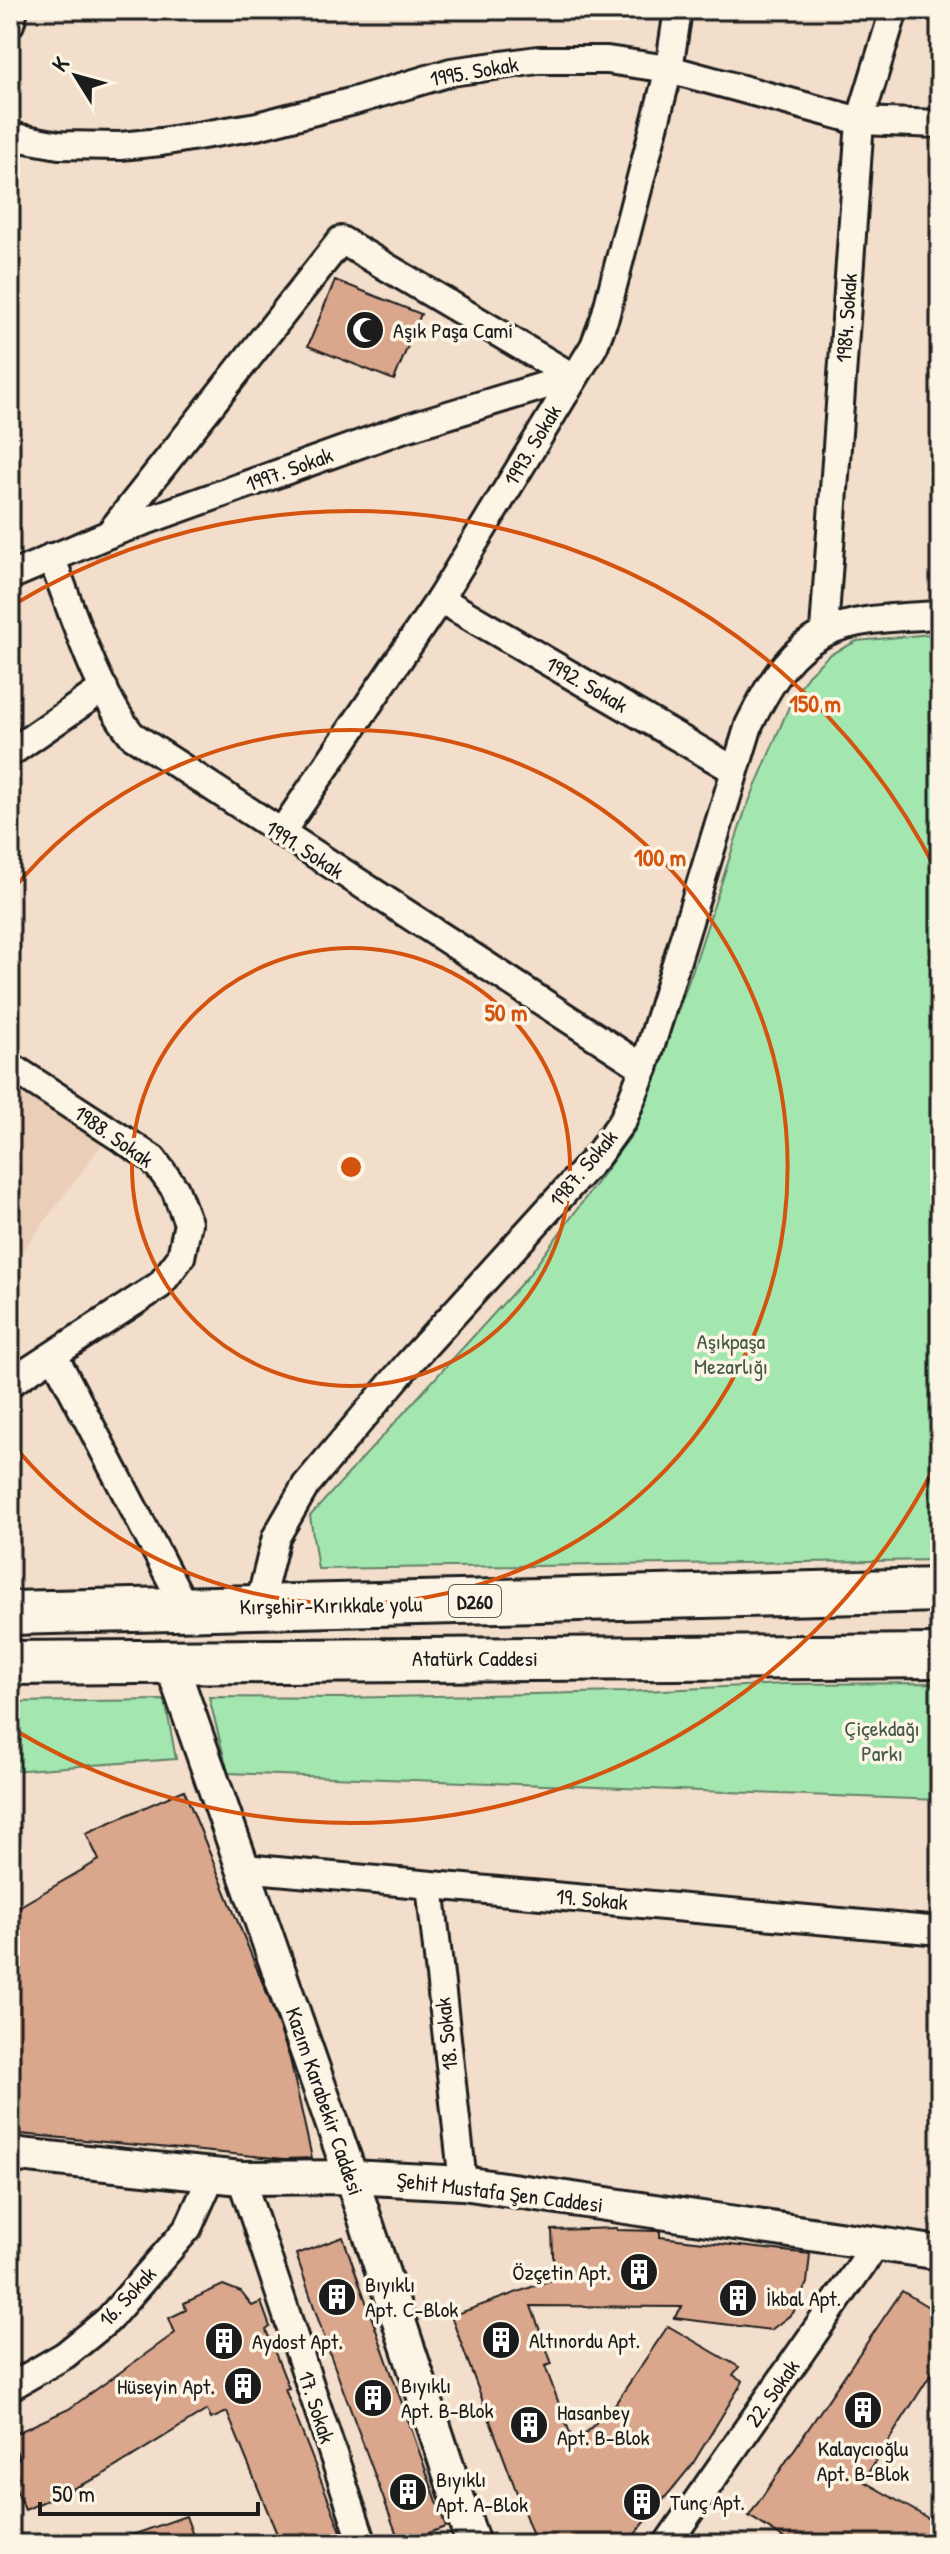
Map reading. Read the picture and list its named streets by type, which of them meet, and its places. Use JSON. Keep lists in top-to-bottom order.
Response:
{
  "streets": {
    "highway": ["D260", "Kırşehir-Kırıkkale yolu", "Atatürk Caddesi"],
    "street": [
      "1995. Sokak",
      "1984. Sokak",
      "1993. Sokak",
      "1997. Sokak",
      "1992. Sokak",
      "1991. Sokak",
      "1988. Sokak",
      "1987. Sokak",
      "19. Sokak",
      "18. Sokak",
      "Kazım Karabekir Caddesi",
      "Şehit Mustafa Şen Caddesi",
      "16. Sokak",
      "22. Sokak",
      "17. Sokak"
    ]
  },
  "crossings": [
    ["1995. Sokak", "1984. Sokak"],
    ["1995. Sokak", "1993. Sokak"],
    ["1984. Sokak", "1987. Sokak"],
    ["1993. Sokak", "1997. Sokak"],
    ["1993. Sokak", "1992. Sokak"],
    ["1993. Sokak", "1991. Sokak"],
    ["1997. Sokak", "1991. Sokak"],
    ["1992. Sokak", "1987. Sokak"],
    ["1991. Sokak", "1987. Sokak"],
    ["1987. Sokak", "Kırşehir-Kırıkkale yolu"],
    ["Atatürk Caddesi", "Kazım Karabekir Caddesi"],
    ["19. Sokak", "18. Sokak"],
    ["19. Sokak", "Kazım Karabekir Caddesi"],
    ["18. Sokak", "Şehit Mustafa Şen Caddesi"],
    ["Kazım Karabekir Caddesi", "Şehit Mustafa Şen Caddesi"],
    ["Şehit Mustafa Şen Caddesi", "16. Sokak"],
    ["Şehit Mustafa Şen Caddesi", "22. Sokak"],
    ["Şehit Mustafa Şen Caddesi", "17. Sokak"],
    ["16. Sokak", "17. Sokak"]
  ],
  "parks": ["Aşıkpaşa Mezarlığı", "Çiçekdağı Parkı"],
  "places": {
    "mosque": ["Aşık Paşa Cami"],
    "building": [
      "Özçetin Apt.",
      "Bıyıklı Apt. C-Blok",
      "İkbal Apt.",
      "Altınordu Apt.",
      "Aydost Apt.",
      "Hüseyin Apt.",
      "Bıyıklı Apt. B-Blok",
      "Kalaycıoğlu Apt. B-Blok",
      "Hasanbey Apt. B-Blok",
      "Bıyıklı Apt. A-Blok",
      "Tunç Apt."
    ]
  },
  "scale_bar": "50 m",
  "north": "top left",
  "rings": ["150 m", "100 m", "50 m"]
}
